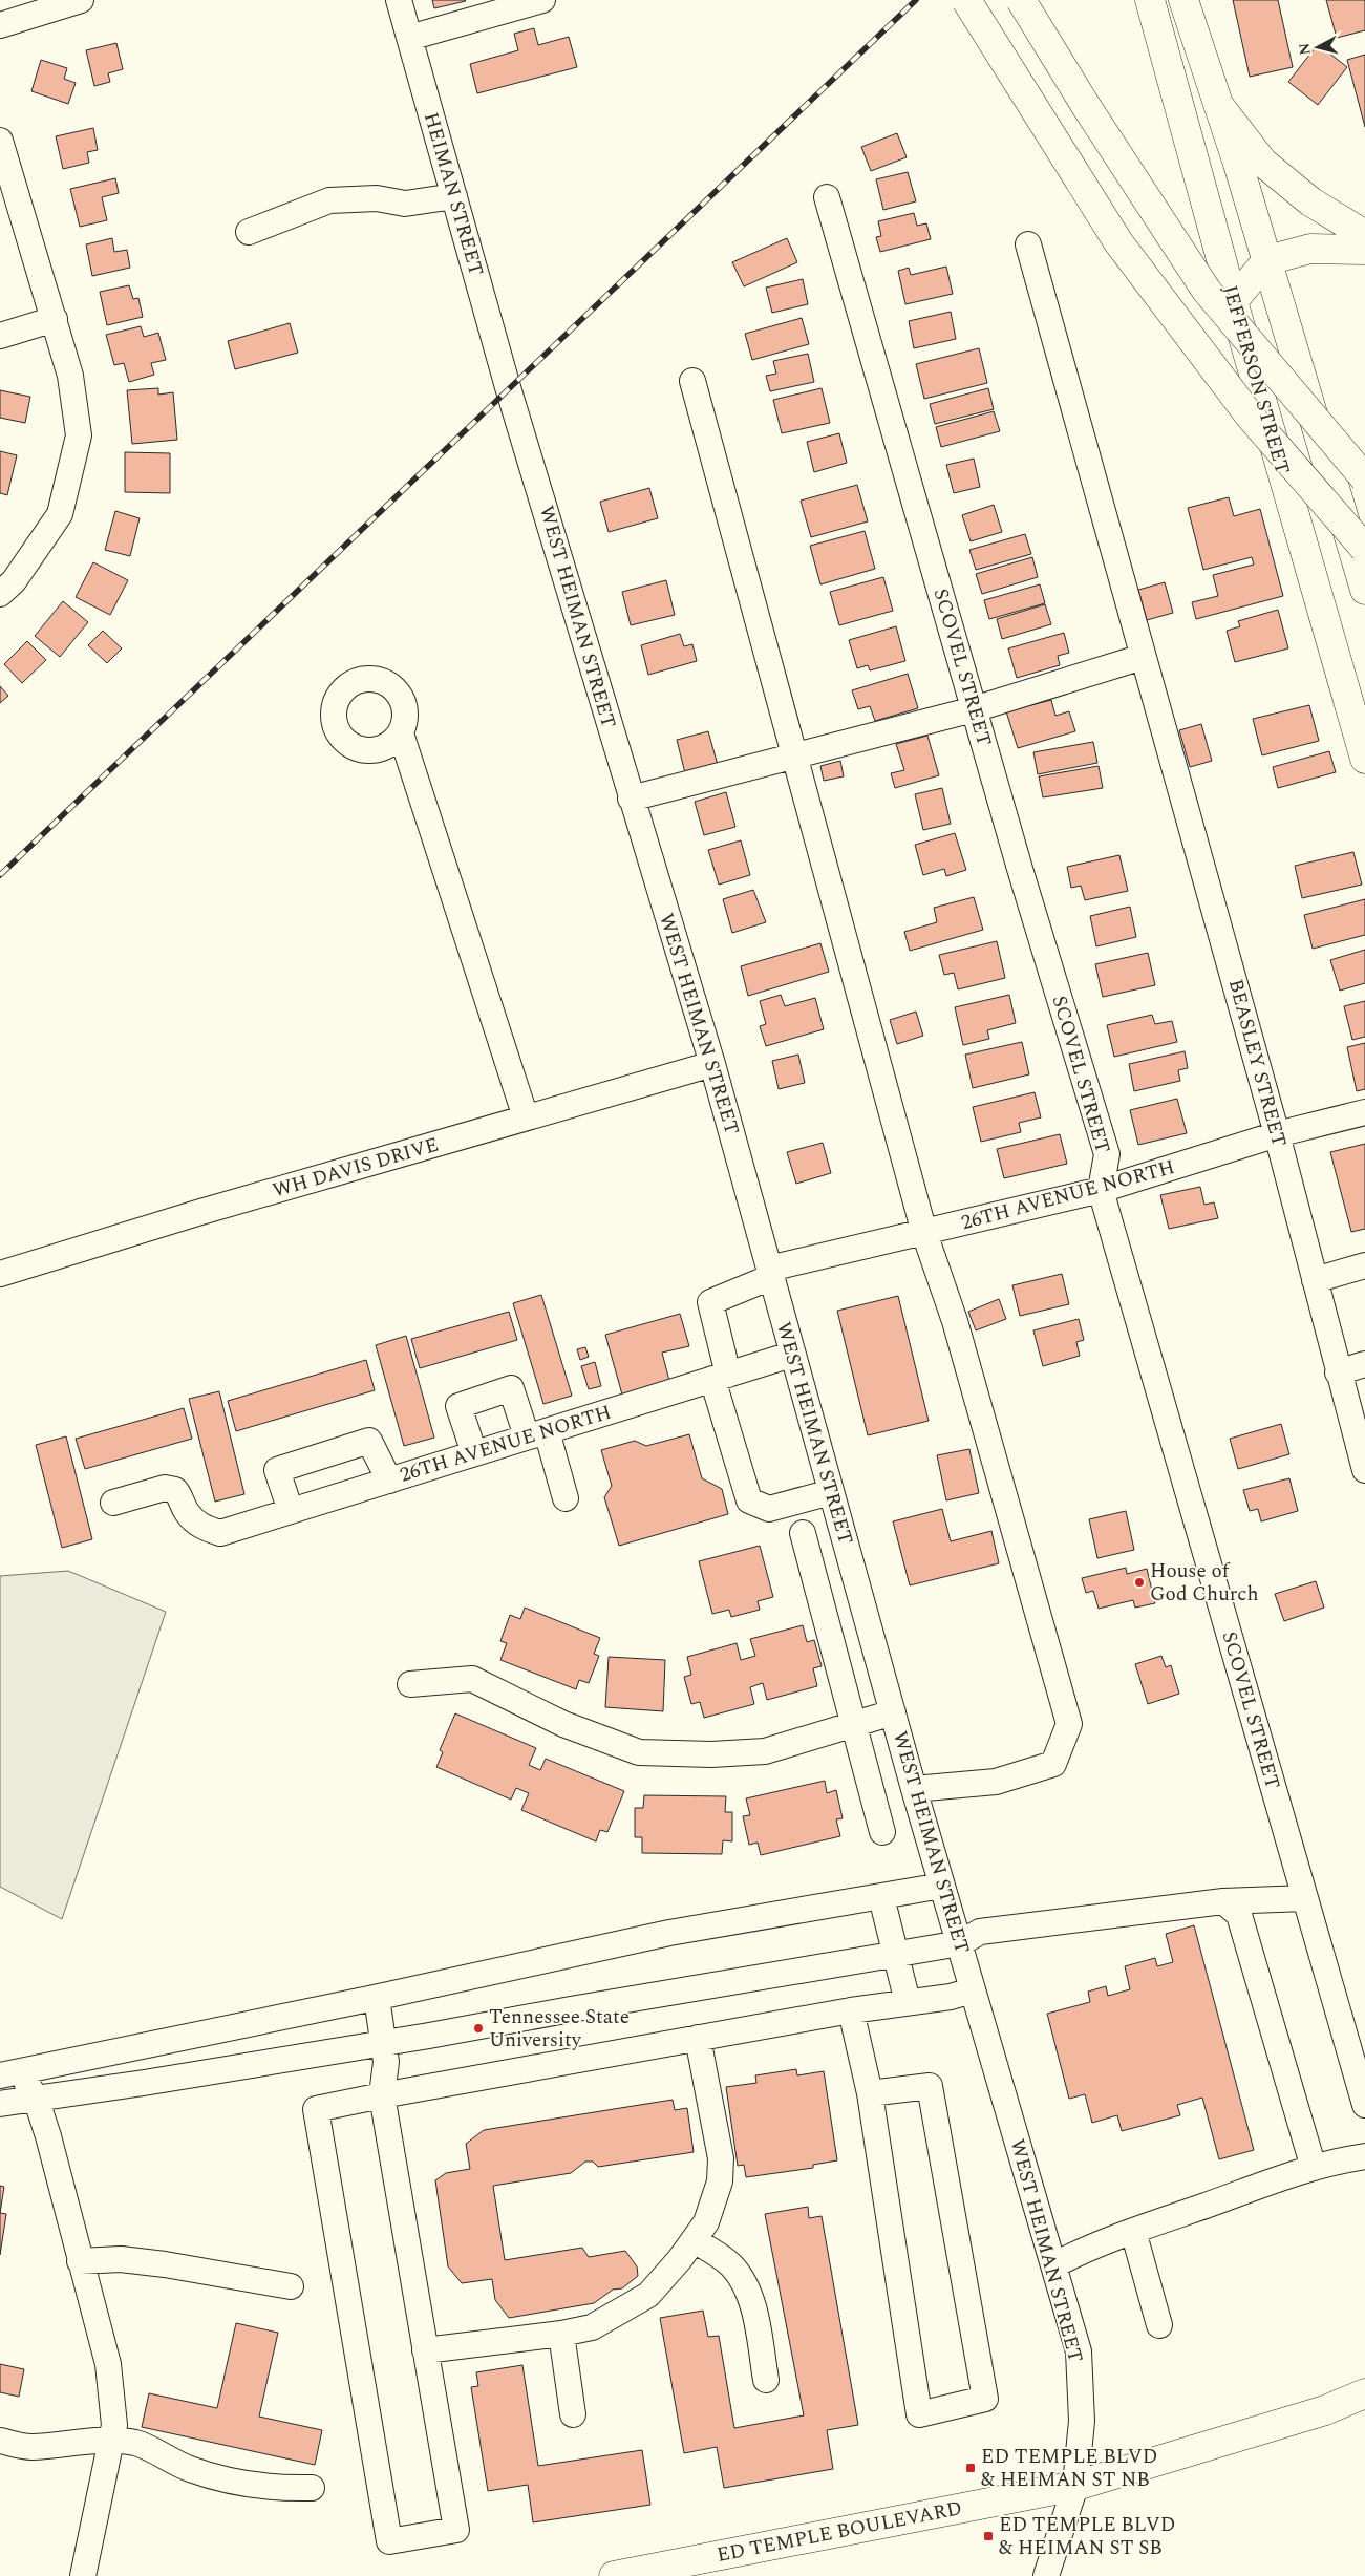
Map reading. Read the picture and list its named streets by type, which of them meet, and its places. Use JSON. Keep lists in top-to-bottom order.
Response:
{
  "streets": {
    "main road": ["JEFFERSON STREET", "ED TEMPLE BOULEVARD"],
    "street": [
      "HEIMAN STREET",
      "WEST HEIMAN STREET",
      "SCOVEL STREET",
      "BEASLEY STREET",
      "WH DAVIS DRIVE",
      "26TH AVENUE NORTH"
    ]
  },
  "crossings": [
    ["HEIMAN STREET", "WEST HEIMAN STREET"],
    ["WEST HEIMAN STREET", "WH DAVIS DRIVE"],
    ["WEST HEIMAN STREET", "26TH AVENUE NORTH"],
    ["WEST HEIMAN STREET", "ED TEMPLE BOULEVARD"],
    ["SCOVEL STREET", "26TH AVENUE NORTH"],
    ["BEASLEY STREET", "26TH AVENUE NORTH"]
  ],
  "places": {
    "other": ["House of God Church", "Tennessee State University"],
    "transit": ["ED TEMPLE BLVD & HEIMAN ST NB", "ED TEMPLE BLVD & HEIMAN ST SB"]
  },
  "north": "left"
}
